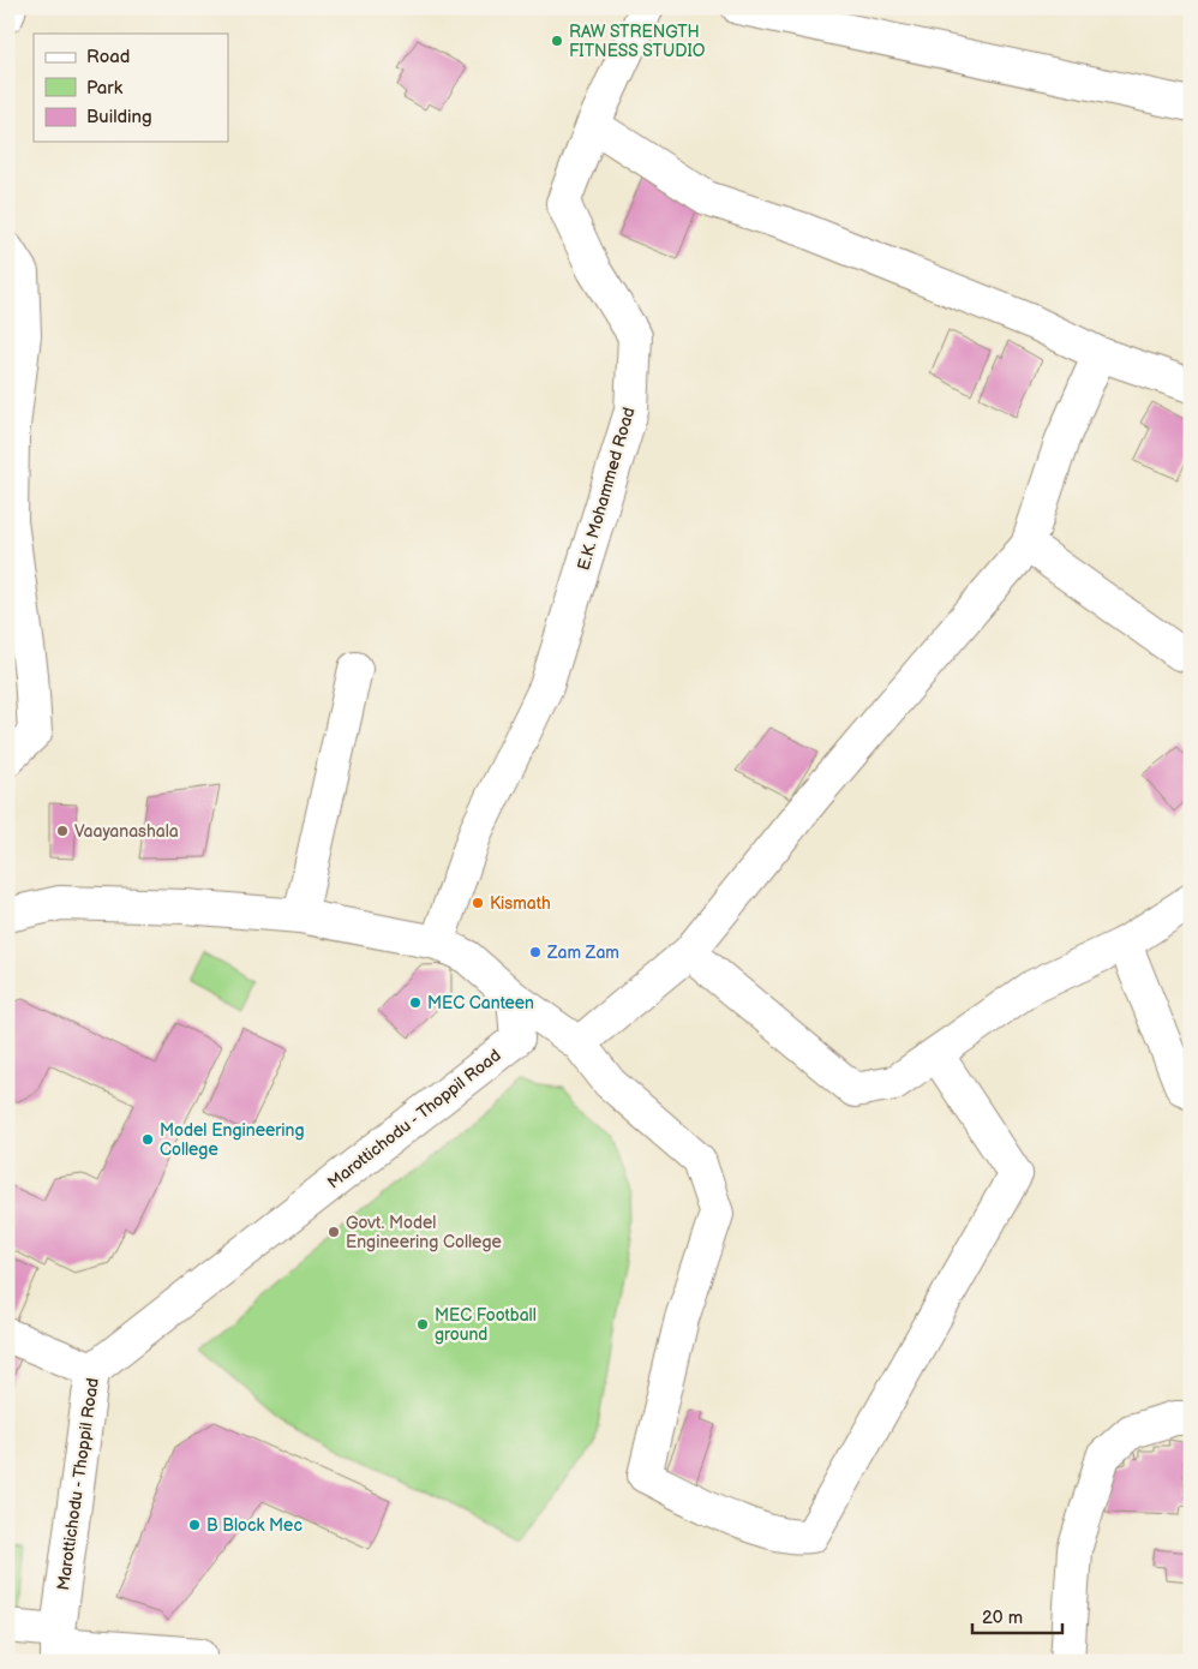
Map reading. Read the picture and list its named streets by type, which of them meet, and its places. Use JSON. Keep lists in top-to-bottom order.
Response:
{
  "streets": {
    "street": ["E.K. Mohammed Road", "Marottichodu - Thoppil Road"]
  },
  "places": [
    "RAW STRENGTH FITNESS STUDIO",
    "Vaayanashala",
    "Kismath",
    "Zam Zam",
    "MEC Canteen",
    "Model Engineering College",
    "Govt. Model Engineering College",
    "MEC Football ground",
    "B Block Mec"
  ],
  "legend": ["Road", "Park", "Building"],
  "scale_bar": "20 m"
}
